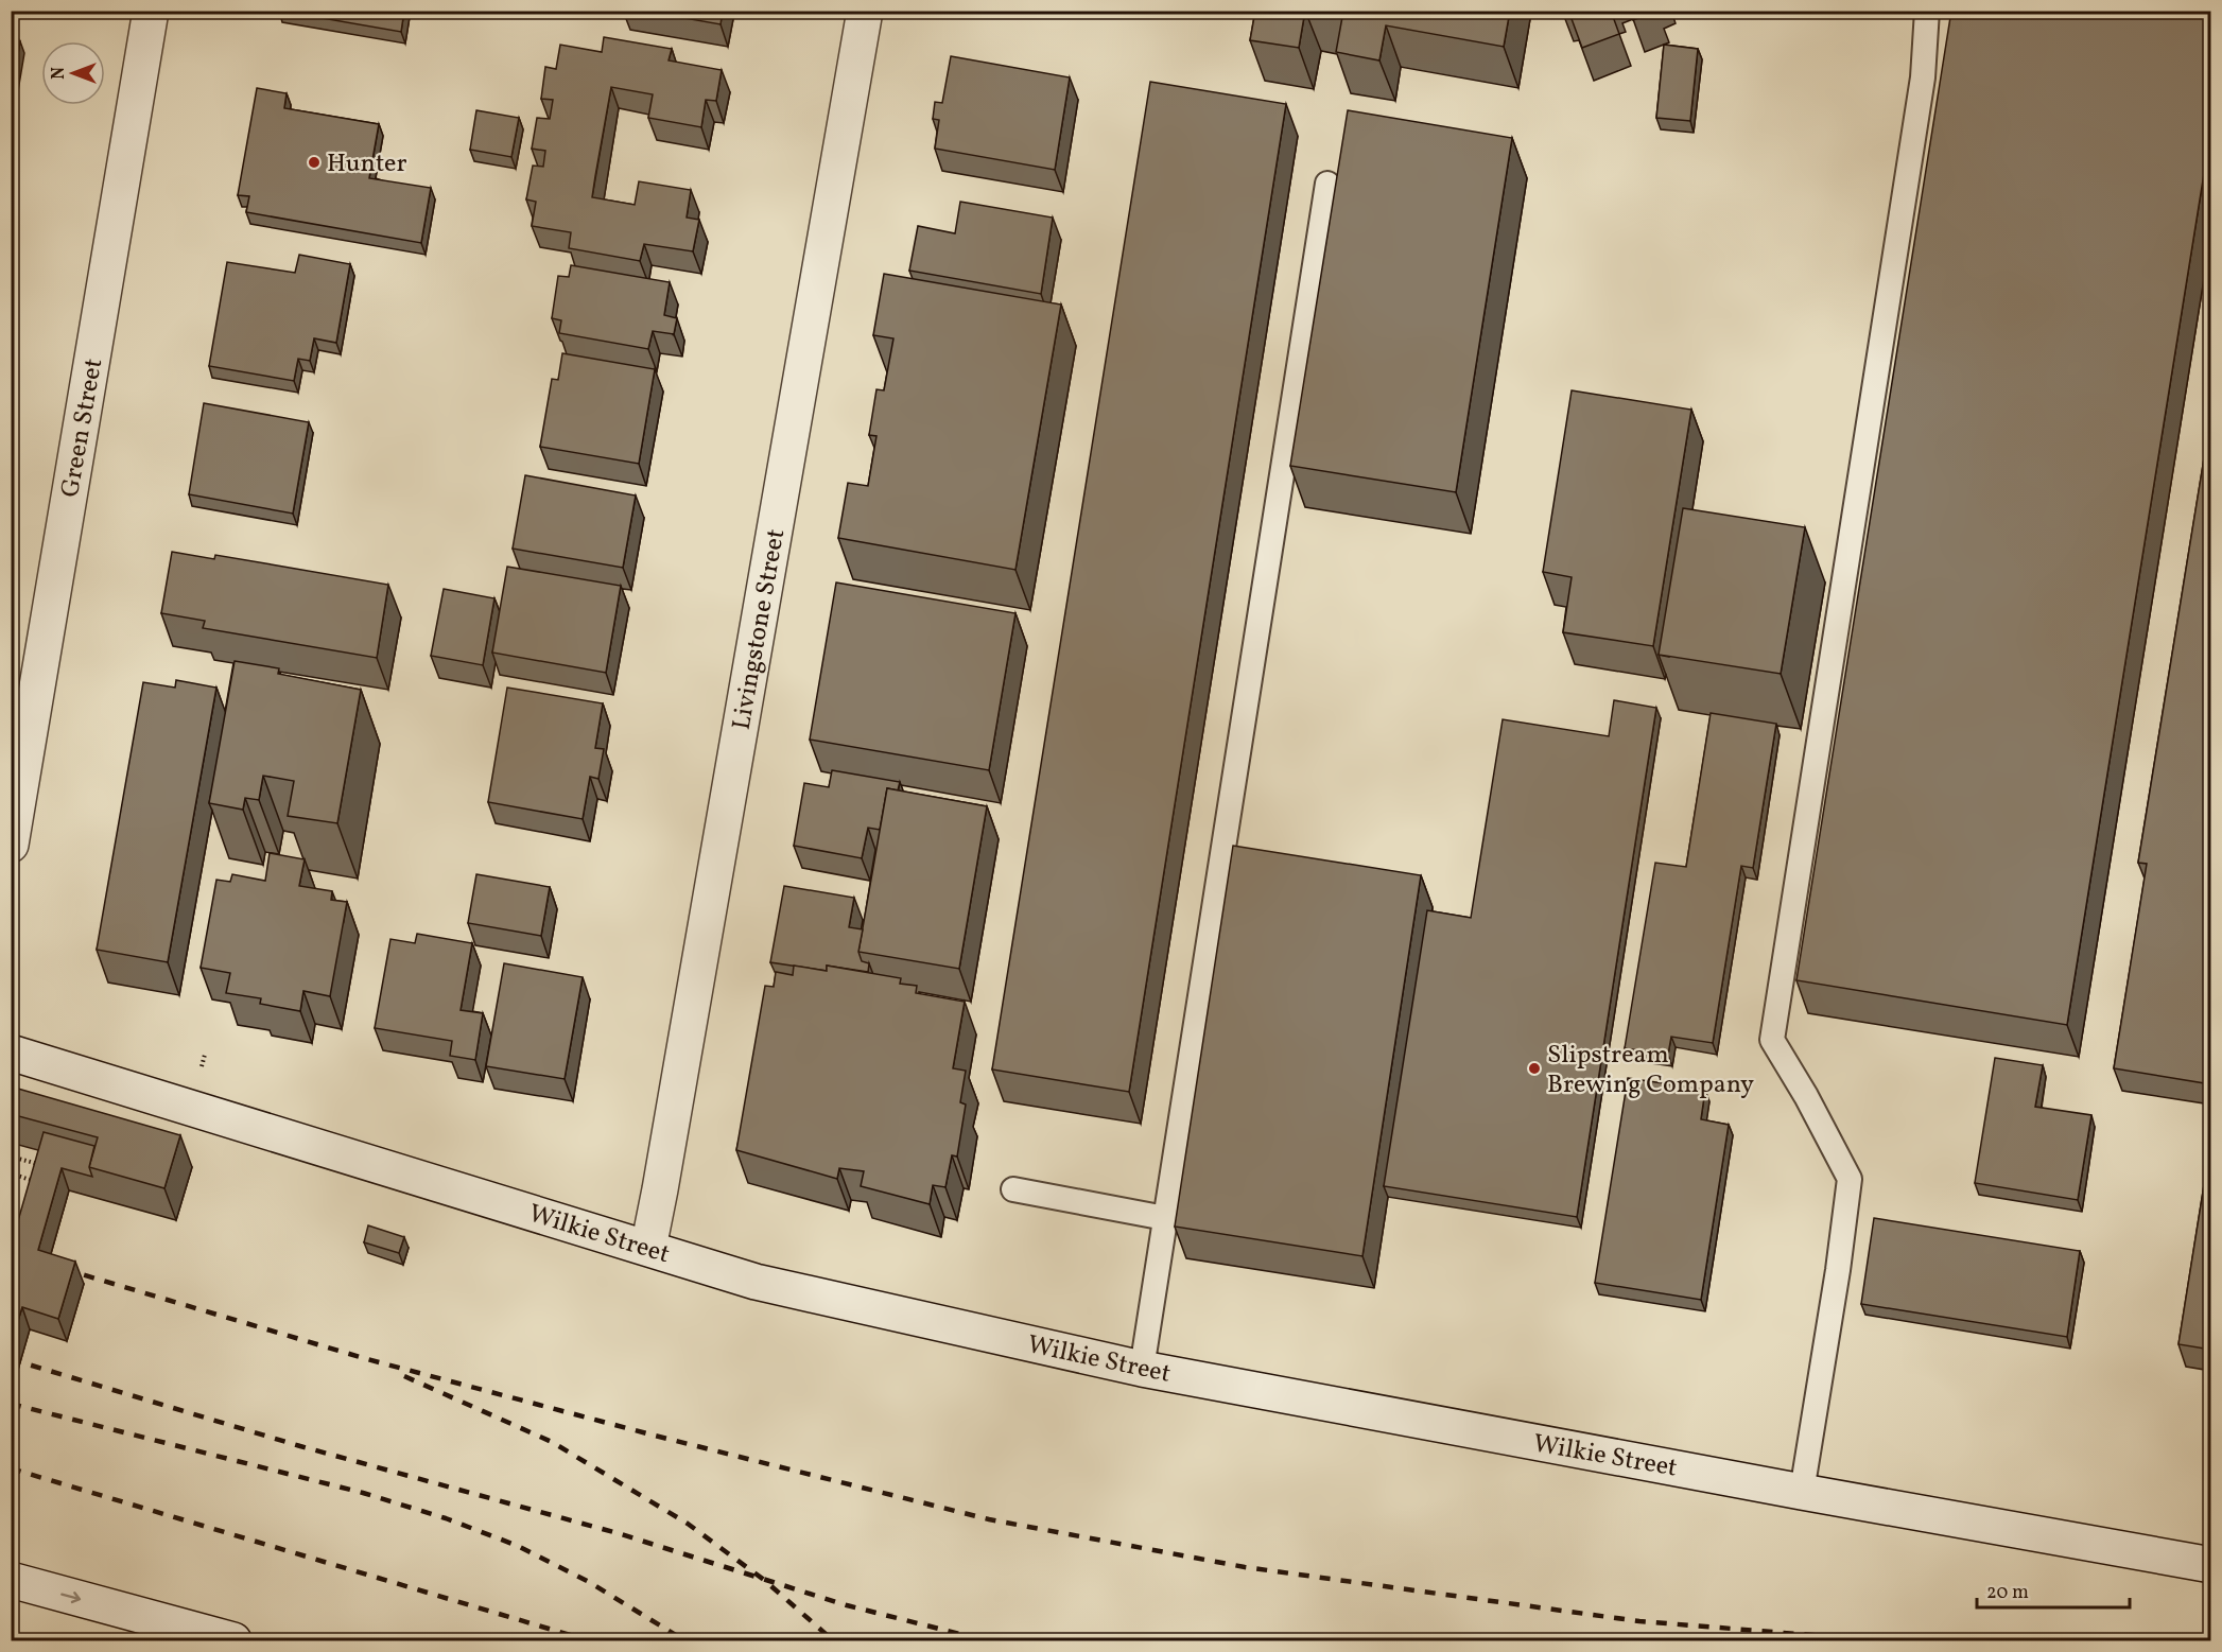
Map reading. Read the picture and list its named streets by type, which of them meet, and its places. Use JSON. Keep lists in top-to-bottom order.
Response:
{
  "streets": {
    "street": ["Green Street", "Livingstone Street", "Wilkie Street"]
  },
  "crossings": [
    ["Livingstone Street", "Wilkie Street"]
  ],
  "places": ["Hunter", "Slipstream Brewing Company"],
  "scale_bar": "20 m",
  "north": "left"
}
